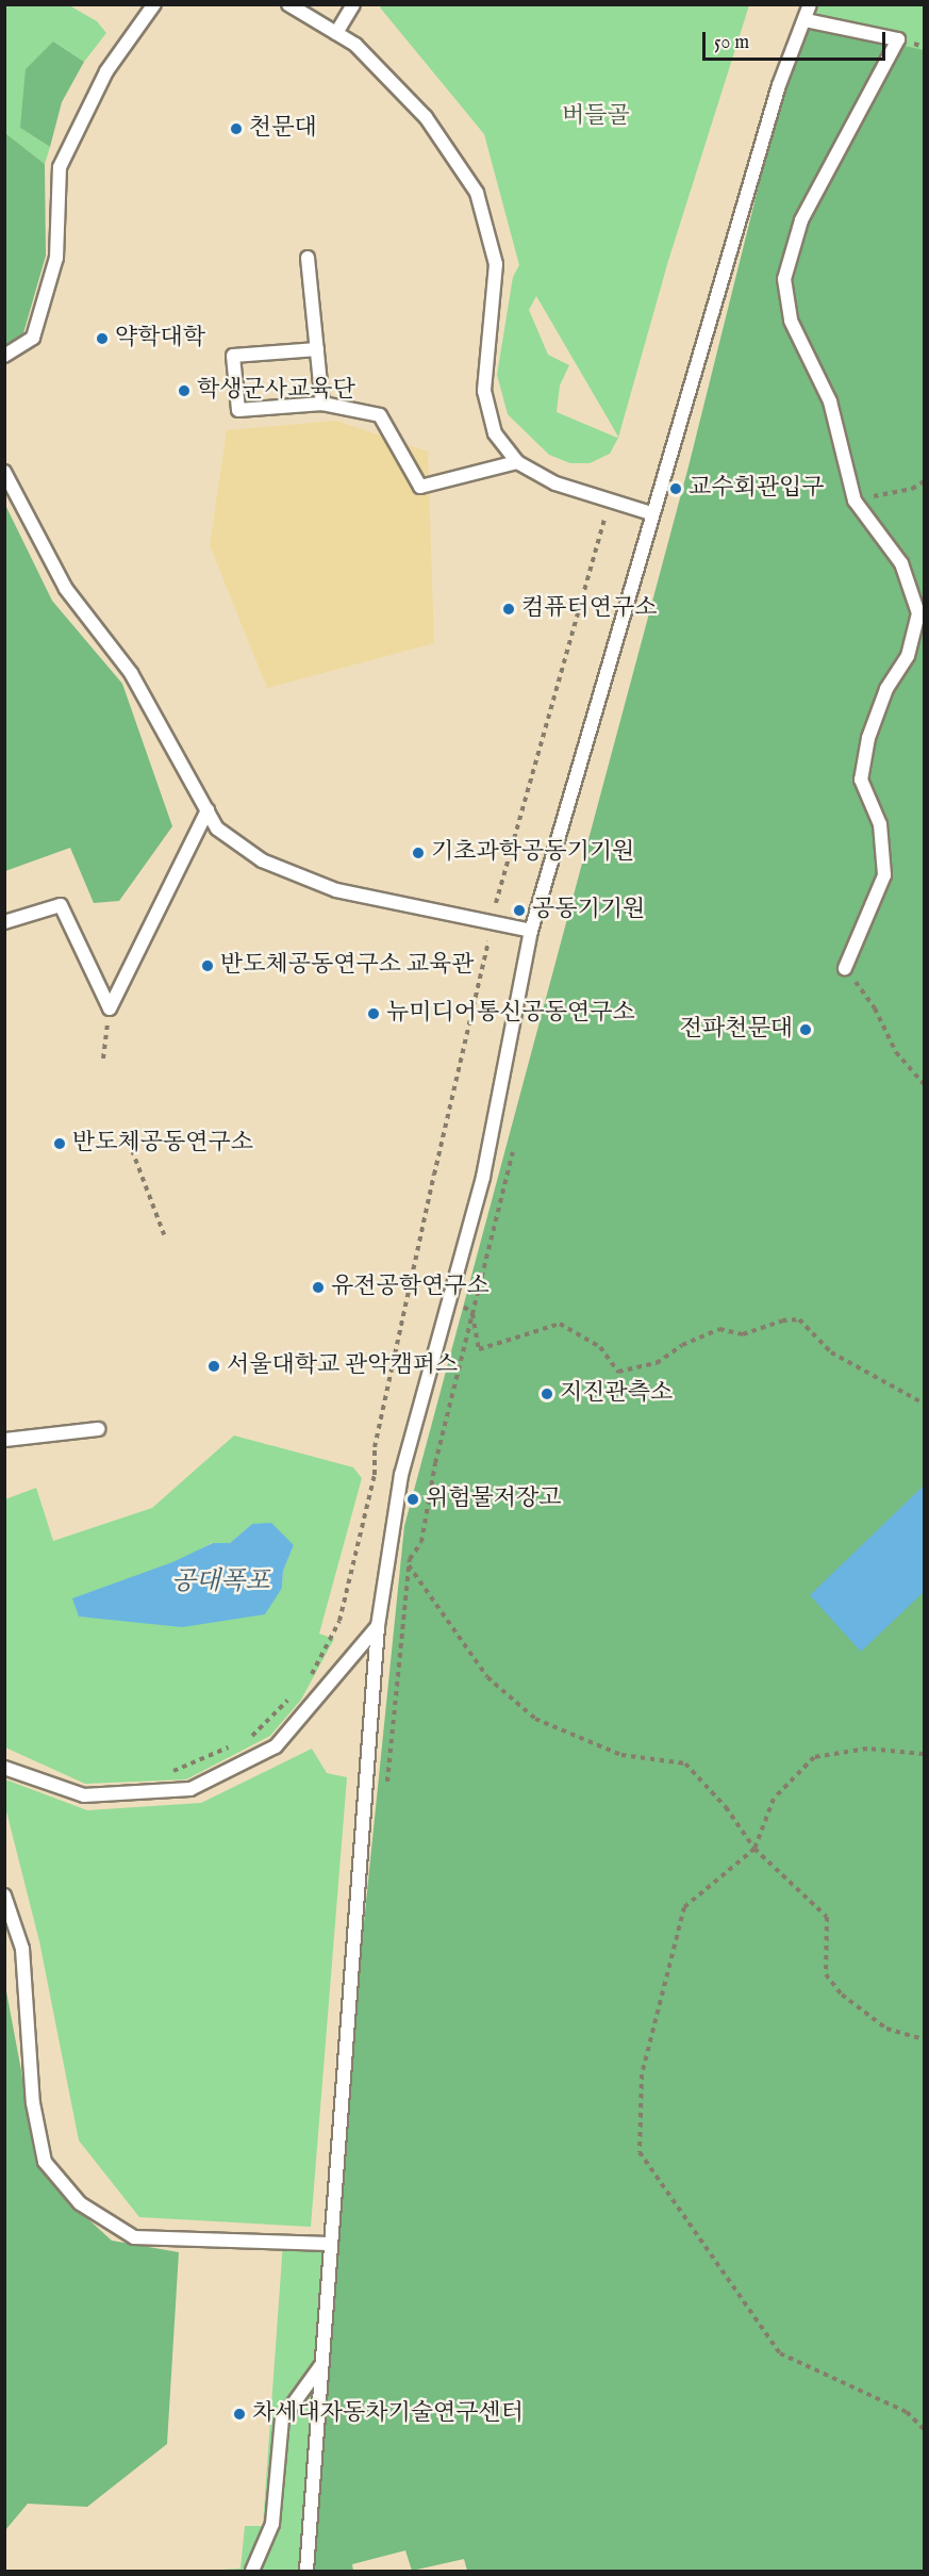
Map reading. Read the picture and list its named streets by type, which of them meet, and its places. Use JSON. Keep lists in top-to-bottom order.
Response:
{
  "water": ["공대폭포"],
  "parks": ["버들골"],
  "places": [
    "천문대",
    "약학대학",
    "학생군사교육단",
    "교수회관입구",
    "컴퓨터연구소",
    "기초과학공동기기원",
    "공동기기원",
    "반도체공동연구소 교육관",
    "뉴미디어통신공동연구소",
    "전파천문대",
    "반도체공동연구소",
    "유전공학연구소",
    "서울대학교 관악캠퍼스",
    "지진관측소",
    "위험물저장고",
    "차세대자동차기술연구센터"
  ],
  "scale_bar": "50 m"
}
